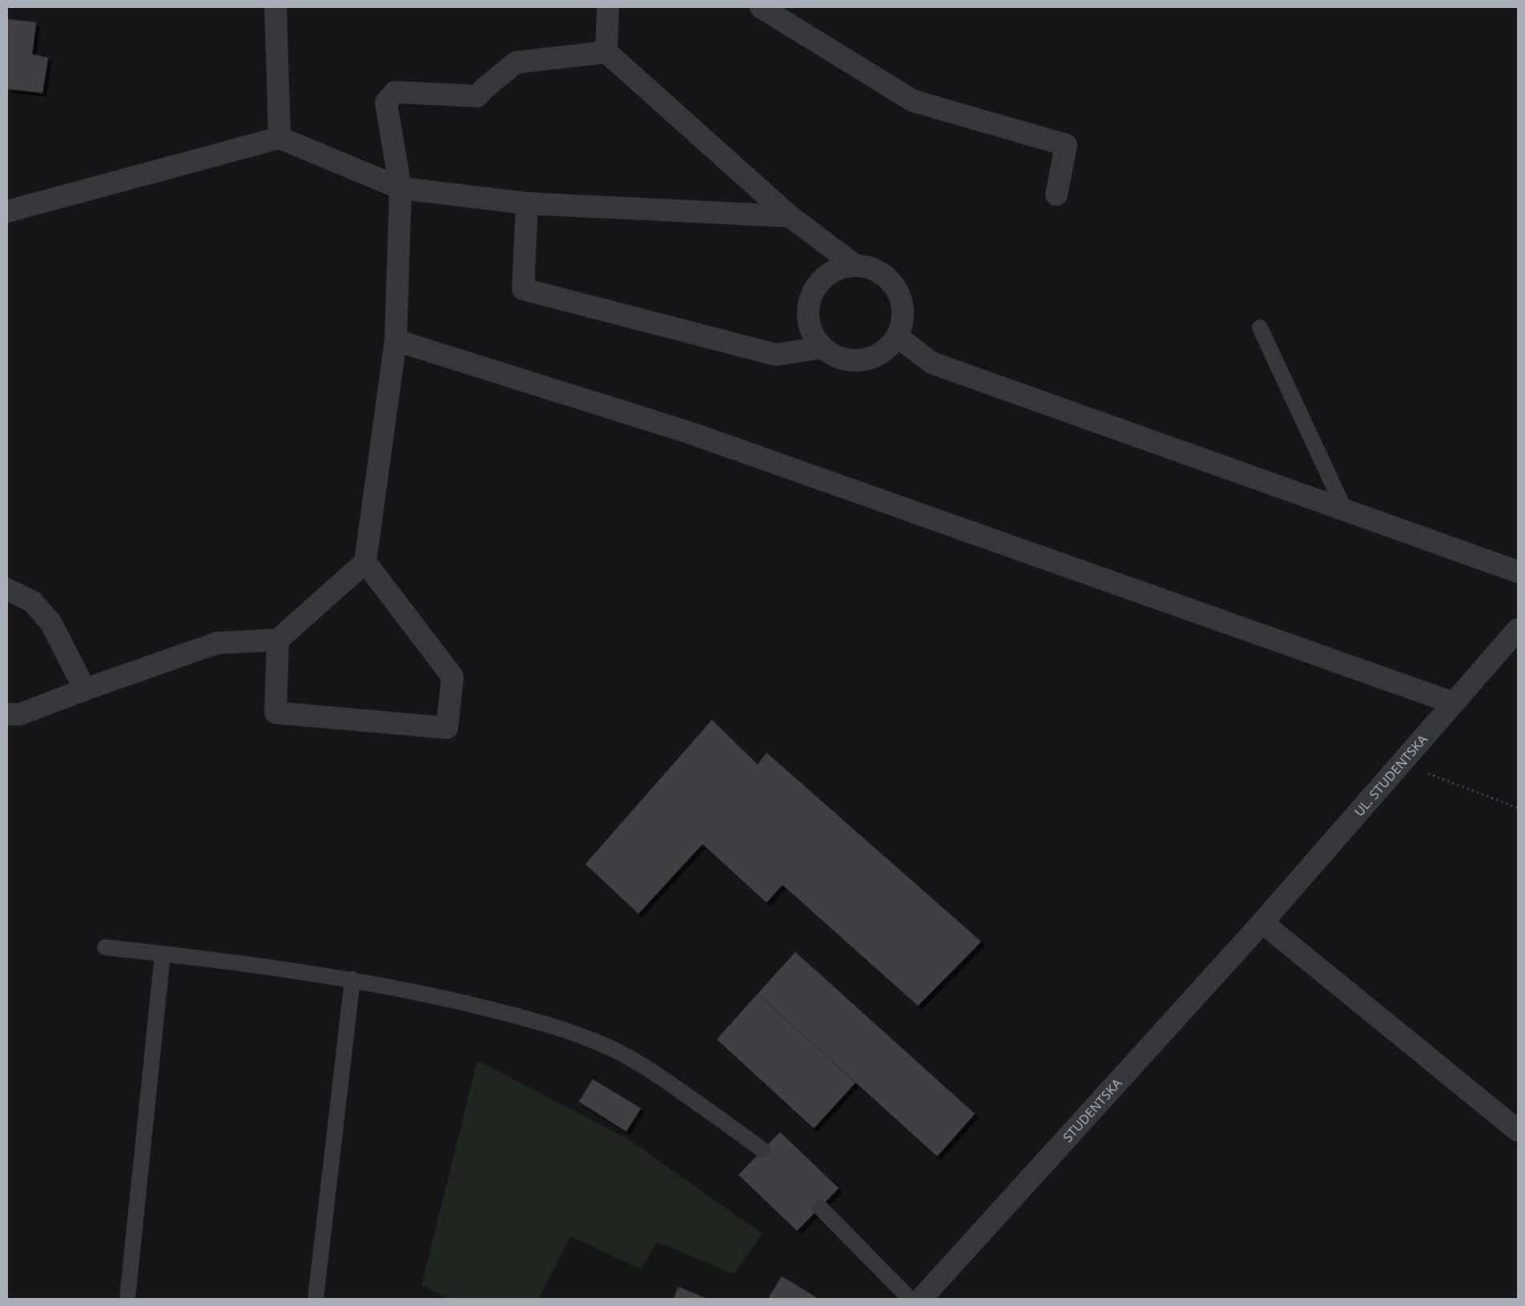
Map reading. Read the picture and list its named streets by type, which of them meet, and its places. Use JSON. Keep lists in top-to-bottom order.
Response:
{
  "streets": {
    "street": ["UL. STUDENTSKA", "STUDENTSKA"]
  },
  "crossings": [
    ["UL. STUDENTSKA", "STUDENTSKA"]
  ]
}
